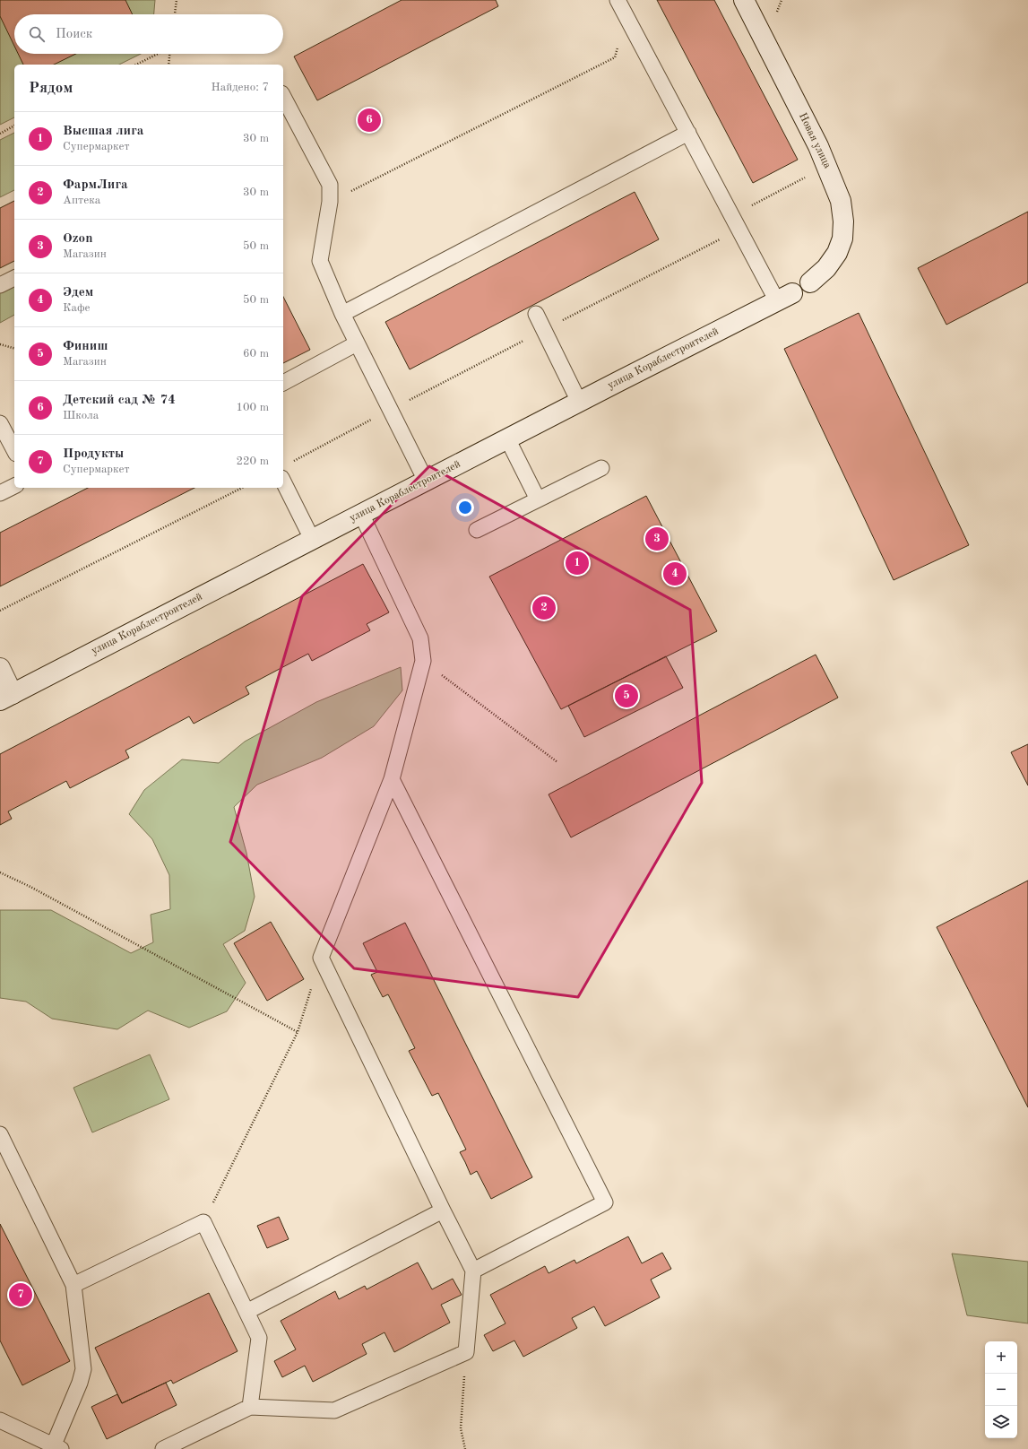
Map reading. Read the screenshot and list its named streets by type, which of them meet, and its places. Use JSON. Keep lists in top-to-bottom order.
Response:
{
  "streets": {
    "street": ["Новая улица", "улица Кораблестроителей"]
  },
  "crossings": [
    ["Новая улица", "улица Кораблестроителей"]
  ],
  "page": {
    "search": "Поиск",
    "heading": ["Рядом", "Найдено: 7"],
    "pins": [
      "6",
      "3",
      "1",
      "4",
      "2",
      "5",
      "7"
    ],
    "list": [
      {
        "mark": "1",
        "name": "Высшая лига",
        "note": "Супермаркет",
        "value": "30 m"
      },
      {
        "mark": "2",
        "name": "ФармЛига",
        "note": "Аптека",
        "value": "30 m"
      },
      {
        "mark": "3",
        "name": "Ozon",
        "note": "Магазин",
        "value": "50 m"
      },
      {
        "mark": "4",
        "name": "Эдем",
        "note": "Кафе",
        "value": "50 m"
      },
      {
        "mark": "5",
        "name": "Финиш",
        "note": "Магазин",
        "value": "60 m"
      },
      {
        "mark": "6",
        "name": "Детский сад № 74",
        "note": "Школа",
        "value": "100 m"
      },
      {
        "mark": "7",
        "name": "Продукты",
        "note": "Супермаркет",
        "value": "220 m"
      }
    ],
    "map_buttons": ["+", "−"]
  }
}
